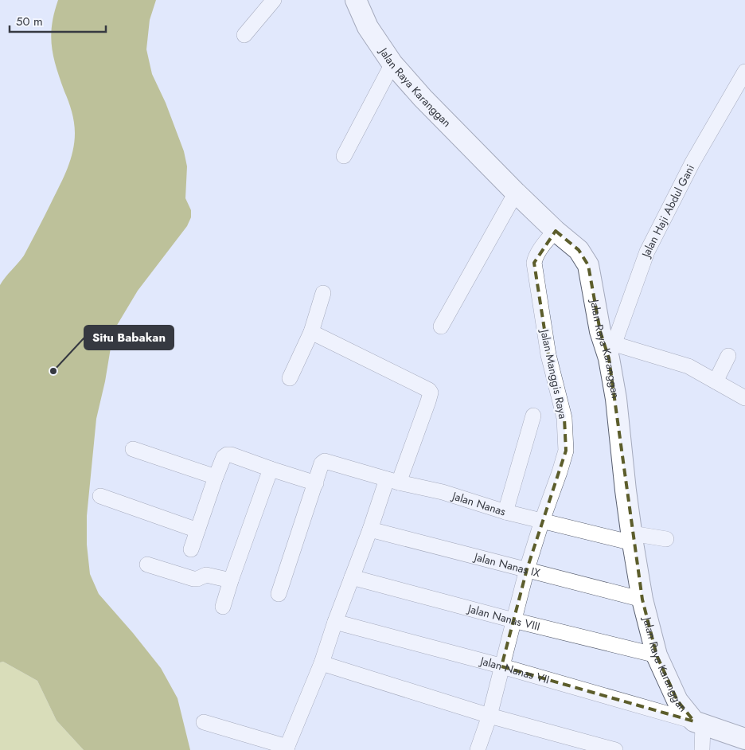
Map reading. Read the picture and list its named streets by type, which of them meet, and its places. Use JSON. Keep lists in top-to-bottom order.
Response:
{
  "streets": {
    "street": [
      "Jalan Raya Karanggan",
      "Jalan Haji Abdul Gani",
      "Jalan Manggis Raya",
      "Jalan Nanas",
      "Jalan Nanas IX",
      "Jalan Nanas VIII",
      "Jalan Nanas VII"
    ]
  },
  "crossings": [
    ["Jalan Raya Karanggan", "Jalan Haji Abdul Gani"],
    ["Jalan Raya Karanggan", "Jalan Manggis Raya"],
    ["Jalan Raya Karanggan", "Jalan Nanas"],
    ["Jalan Raya Karanggan", "Jalan Nanas IX"],
    ["Jalan Raya Karanggan", "Jalan Nanas VIII"],
    ["Jalan Raya Karanggan", "Jalan Nanas VII"],
    ["Jalan Manggis Raya", "Jalan Nanas"],
    ["Jalan Manggis Raya", "Jalan Nanas IX"],
    ["Jalan Manggis Raya", "Jalan Nanas VIII"],
    ["Jalan Manggis Raya", "Jalan Nanas VII"]
  ],
  "places": ["Situ Babakan"],
  "scale_bar": "50 m"
}
